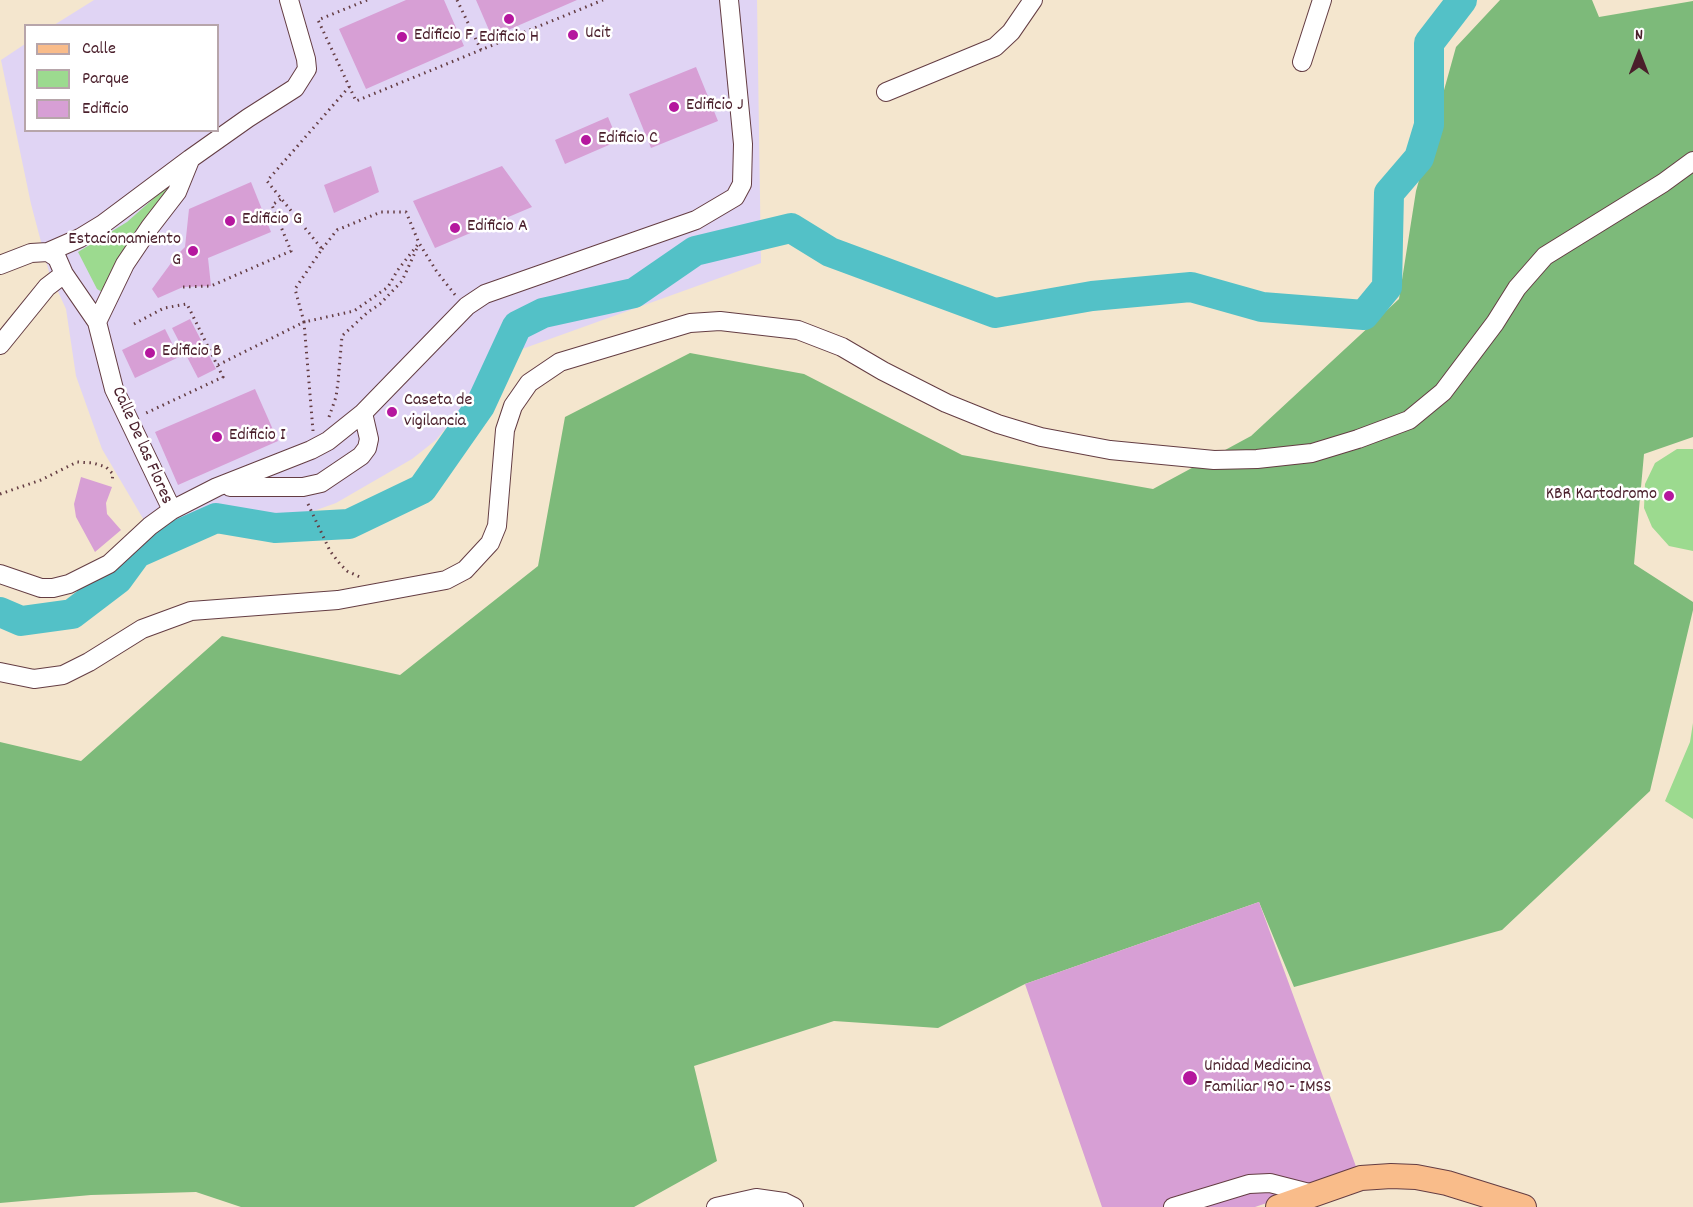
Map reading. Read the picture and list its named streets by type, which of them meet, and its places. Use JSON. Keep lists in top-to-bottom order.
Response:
{
  "streets": {
    "street": ["Calle De las Flores"]
  },
  "places": [
    "Edificio H",
    "Ucit",
    "Edificio F",
    "Edificio J",
    "Edificio C",
    "Edificio G",
    "Edificio A",
    "Estacionamiento G",
    "Edificio B",
    "Caseta de vigilancia",
    "Edificio I",
    "KBR Kartodromo",
    "Unidad Medicina Familiar 190 - IMSS"
  ],
  "legend": ["Calle", "Parque", "Edificio"],
  "north": "top"
}
